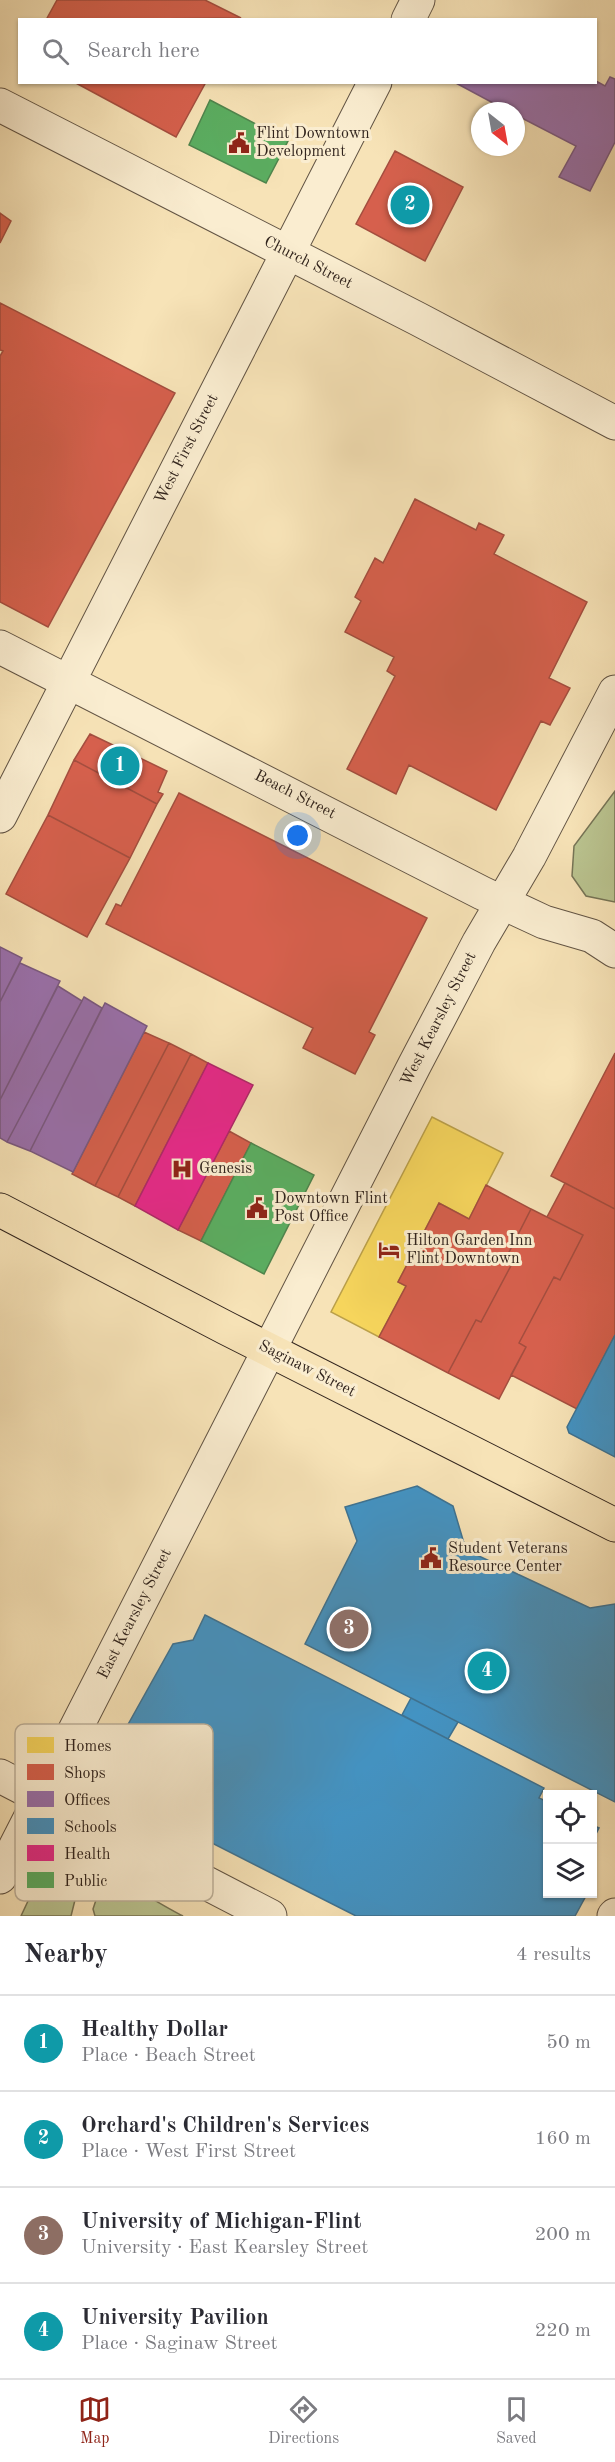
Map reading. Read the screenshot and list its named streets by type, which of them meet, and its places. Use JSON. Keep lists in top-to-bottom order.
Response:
{
  "streets": {
    "main road": ["Saginaw Street"],
    "street": [
      "Church Street",
      "West First Street",
      "Beach Street",
      "West Kearsley Street",
      "East Kearsley Street"
    ]
  },
  "crossings": [
    ["Church Street", "West First Street"],
    ["West First Street", "Beach Street"],
    ["Beach Street", "West Kearsley Street"],
    ["West Kearsley Street", "Saginaw Street"],
    ["West Kearsley Street", "East Kearsley Street"],
    ["Saginaw Street", "East Kearsley Street"]
  ],
  "places": {
    "public building": ["Flint Downtown Development", "Downtown Flint Post Office", "Student Veterans Resource Center"],
    "hospital": ["Genesis"],
    "hotel": ["Hilton Garden Inn Flint Downtown"]
  },
  "legend": [
    "Homes",
    "Shops",
    "Offices",
    "Schools",
    "Health",
    "Public"
  ],
  "north": "bottom right",
  "page": {
    "search": "Search here",
    "pins": [
      "2",
      "1",
      "3",
      "4"
    ],
    "heading": ["Nearby", "4 results"],
    "list": [
      {
        "mark": "1",
        "name": "Healthy Dollar",
        "note": "Place · Beach Street",
        "value": "50 m"
      },
      {
        "mark": "2",
        "name": "Orchard's Children's Services",
        "note": "Place · West First Street",
        "value": "160 m"
      },
      {
        "mark": "3",
        "name": "University of Michigan-Flint",
        "note": "University · East Kearsley Street",
        "value": "200 m"
      },
      {
        "mark": "4",
        "name": "University Pavilion",
        "note": "Place · Saginaw Street",
        "value": "220 m"
      }
    ],
    "nav": ["Map", "Directions", "Saved"]
  }
}
